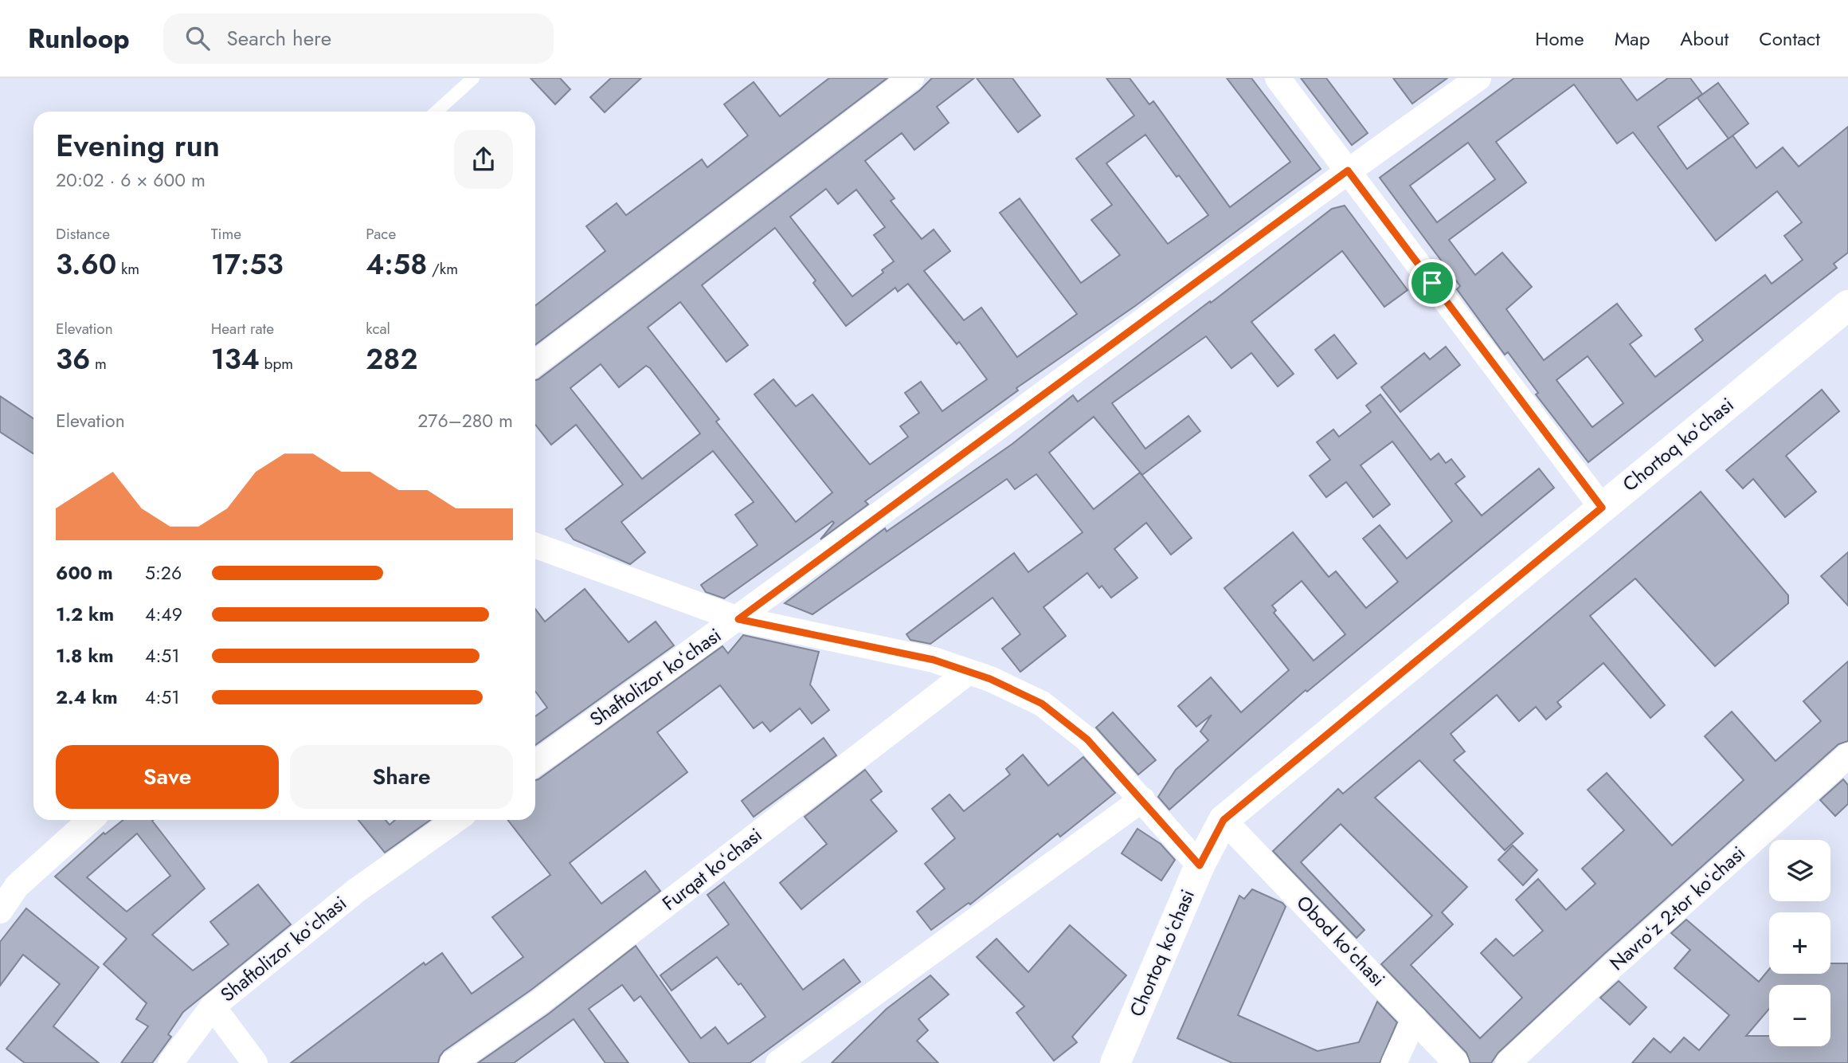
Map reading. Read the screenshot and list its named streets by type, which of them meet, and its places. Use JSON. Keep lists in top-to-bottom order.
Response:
{
  "streets": {
    "main road": ["Chortoq koʻchasi"],
    "street": [
      "Shaftolizor koʻchasi",
      "Furqat koʻchasi",
      "Navroʻz 2-tor koʻchasi",
      "Obod koʻchasi"
    ]
  },
  "crossings": [
    ["Chortoq koʻchasi", "Obod koʻchasi"]
  ],
  "page": {
    "header": "Runloop",
    "search": "Search here",
    "nav": [
      "Home",
      "Map",
      "About",
      "Contact"
    ],
    "heading": ["Evening run", "20:02 · 6 × 600 m"],
    "stats": [
      ["Distance", "3.60 km"],
      ["Time", "17:53"],
      ["Pace", "4:58 /km"],
      ["Elevation", "36 m"],
      ["Heart rate", "134 bpm"],
      ["kcal", "282"]
    ],
    "chart": ["Elevation", "276–280 m"],
    "list": [
      {
        "name": "600 m",
        "note": "5:26"
      },
      {
        "name": "1.2 km",
        "note": "4:49"
      },
      {
        "name": "1.8 km",
        "note": "4:51"
      },
      {
        "name": "2.4 km",
        "note": "4:51"
      }
    ],
    "buttons": ["Save", "Share"],
    "map_buttons": ["+", "−"]
  }
}
